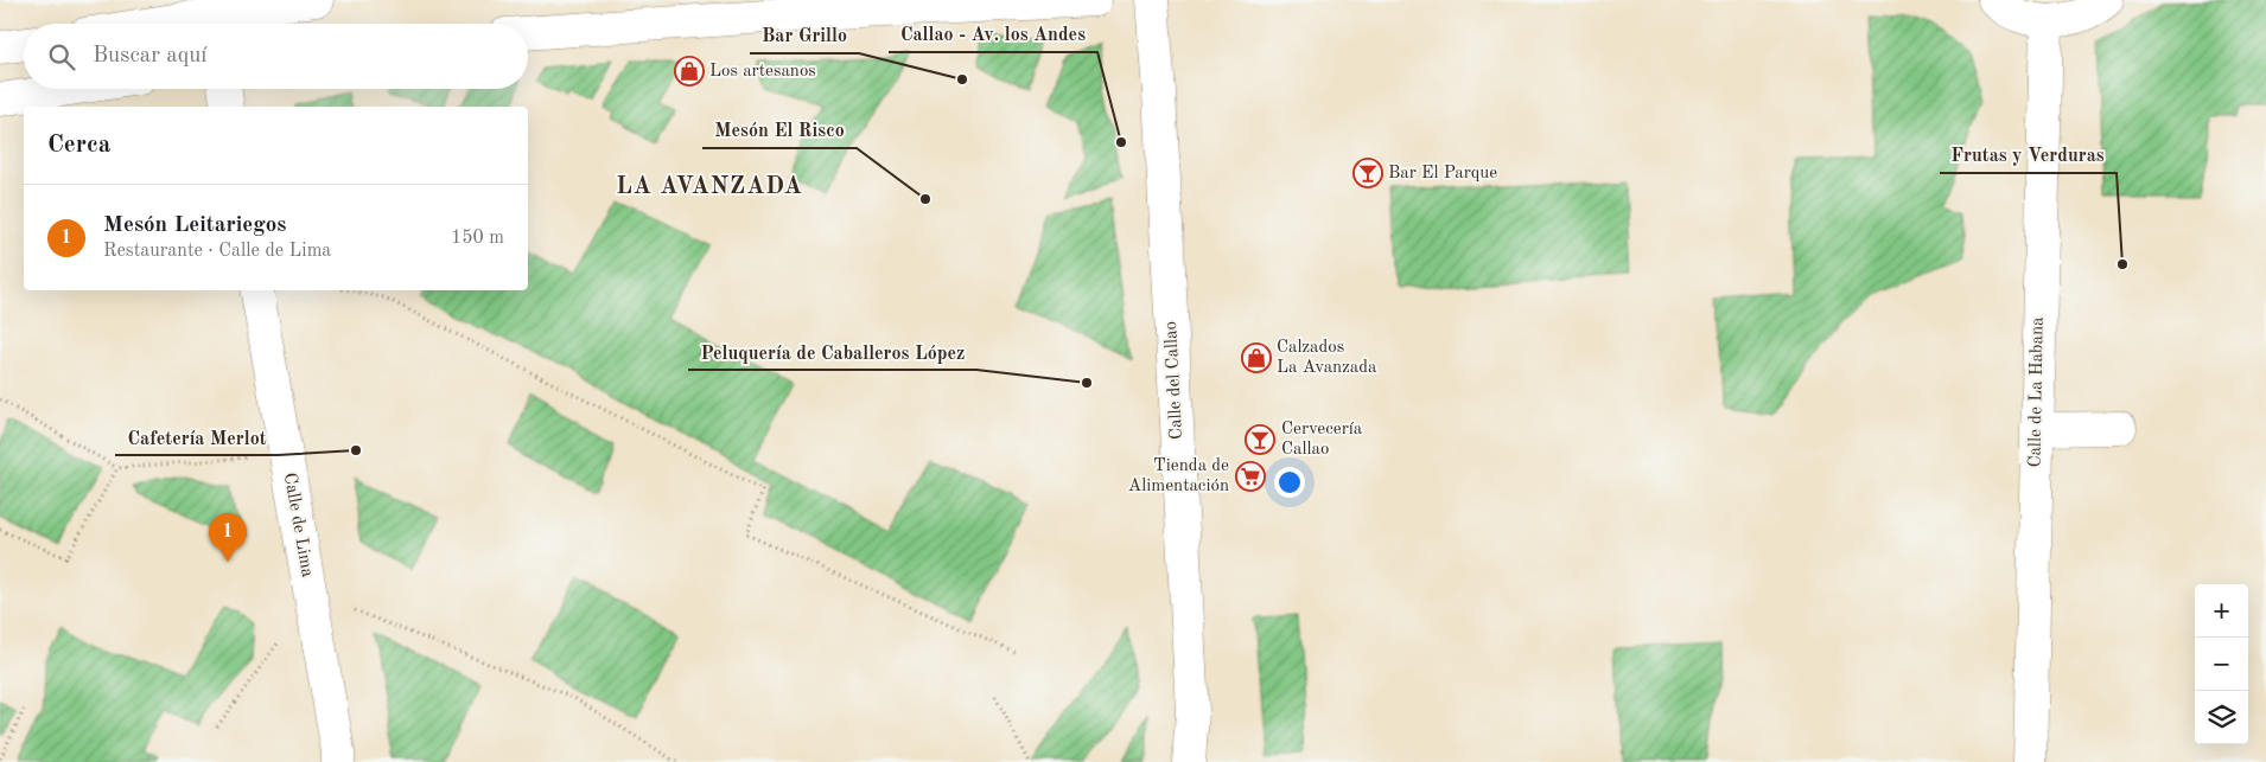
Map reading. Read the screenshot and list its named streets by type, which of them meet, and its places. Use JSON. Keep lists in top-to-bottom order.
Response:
{
  "streets": {
    "street": ["Calle del Callao", "Calle de La Habana", "Calle de Lima"]
  },
  "districts": ["LA AVANZADA"],
  "places": {
    "shop": ["Los artesanos", "Calzados La Avanzada"],
    "other": [
      "Bar Grillo",
      "Callao - Av. los Andes",
      "Mesón El Risco",
      "Frutas y Verduras",
      "Peluquería de Caballeros López",
      "Cafetería Merlot"
    ],
    "bar": ["Bar El Parque", "Cervecería Callao"],
    "supermarket": ["Tienda de Alimentación"]
  },
  "page": {
    "search": "Buscar aquí",
    "heading": "Cerca",
    "list": [
      {
        "mark": "1",
        "name": "Mesón Leitariegos",
        "note": "Restaurante · Calle de Lima",
        "value": "150 m"
      }
    ],
    "pins": "1",
    "map_buttons": ["+", "−"]
  }
}
